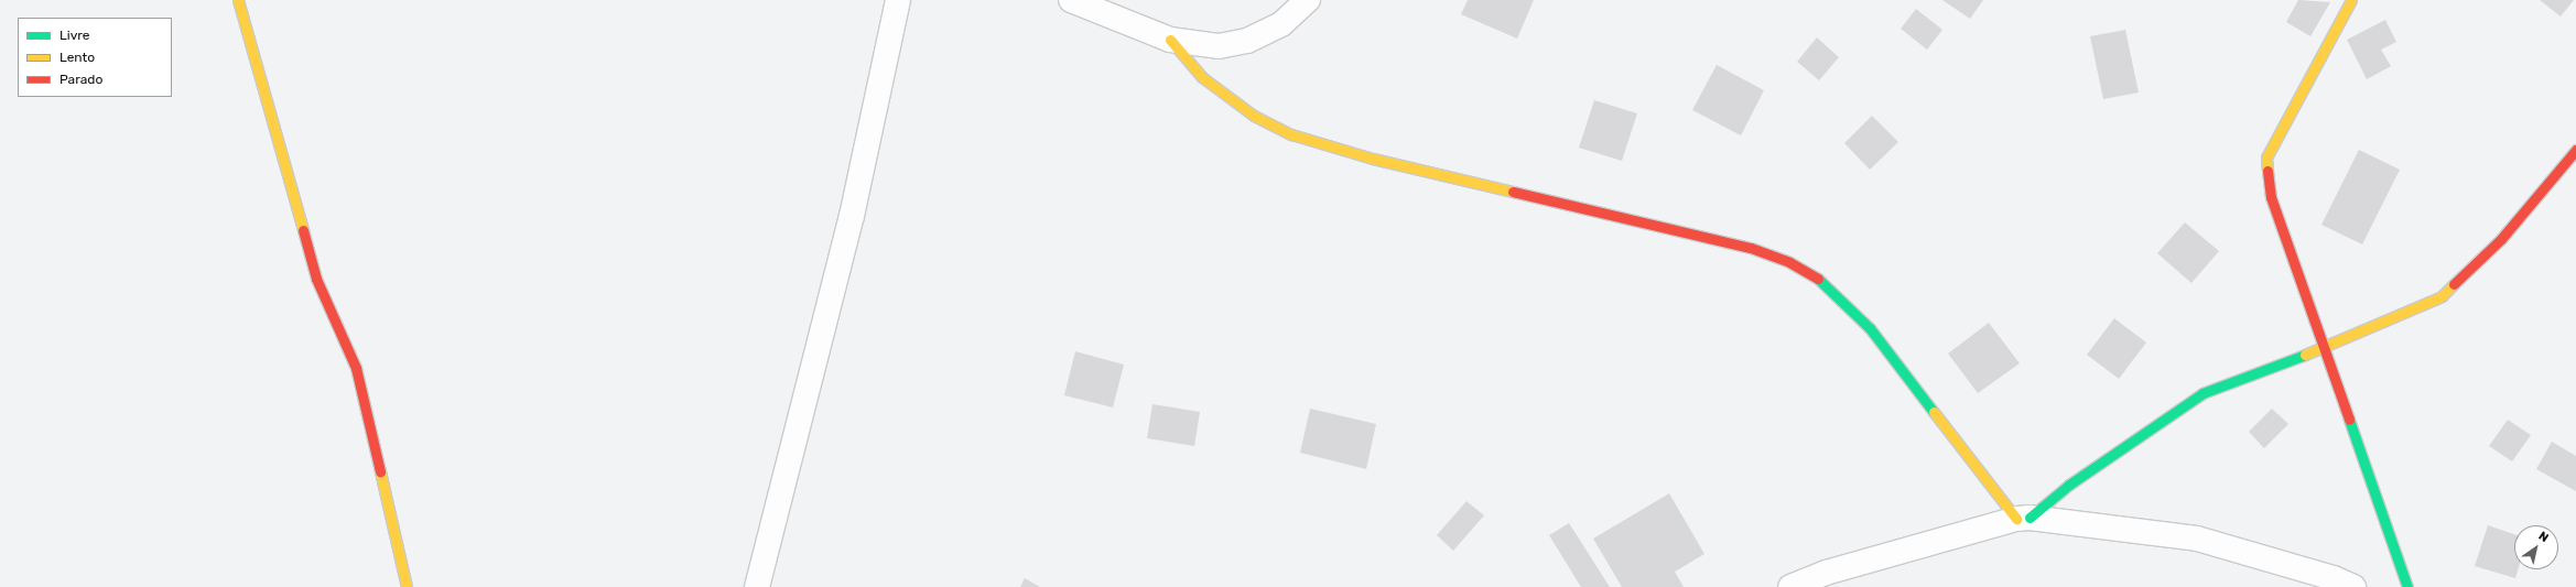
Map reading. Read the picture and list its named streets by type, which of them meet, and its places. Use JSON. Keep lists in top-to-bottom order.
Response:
{
  "legend": ["Livre", "Lento", "Parado"],
  "north": "top right"
}
